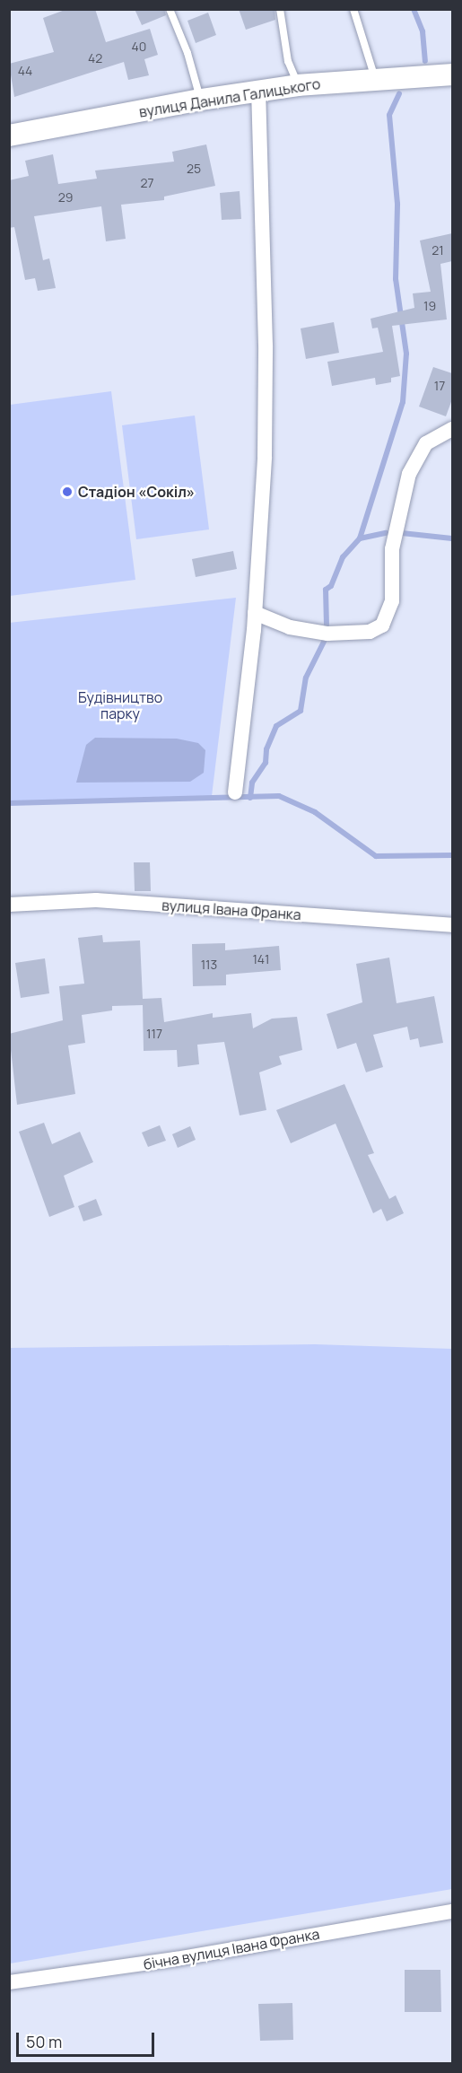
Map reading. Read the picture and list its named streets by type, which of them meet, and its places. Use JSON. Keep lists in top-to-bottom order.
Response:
{
  "streets": {
    "street": ["вулиця Данила Галицького", "вулиця Івана Франка", "бічна вулиця Івана Франка"]
  },
  "parks": ["Будівництво парку"],
  "places": ["Стадіон «Сокіл»"],
  "house_numbers": [
    "40",
    "42",
    "44",
    "25",
    "27",
    "29",
    "21",
    "19",
    "17",
    "141",
    "113",
    "117"
  ],
  "scale_bar": "50 m"
}
